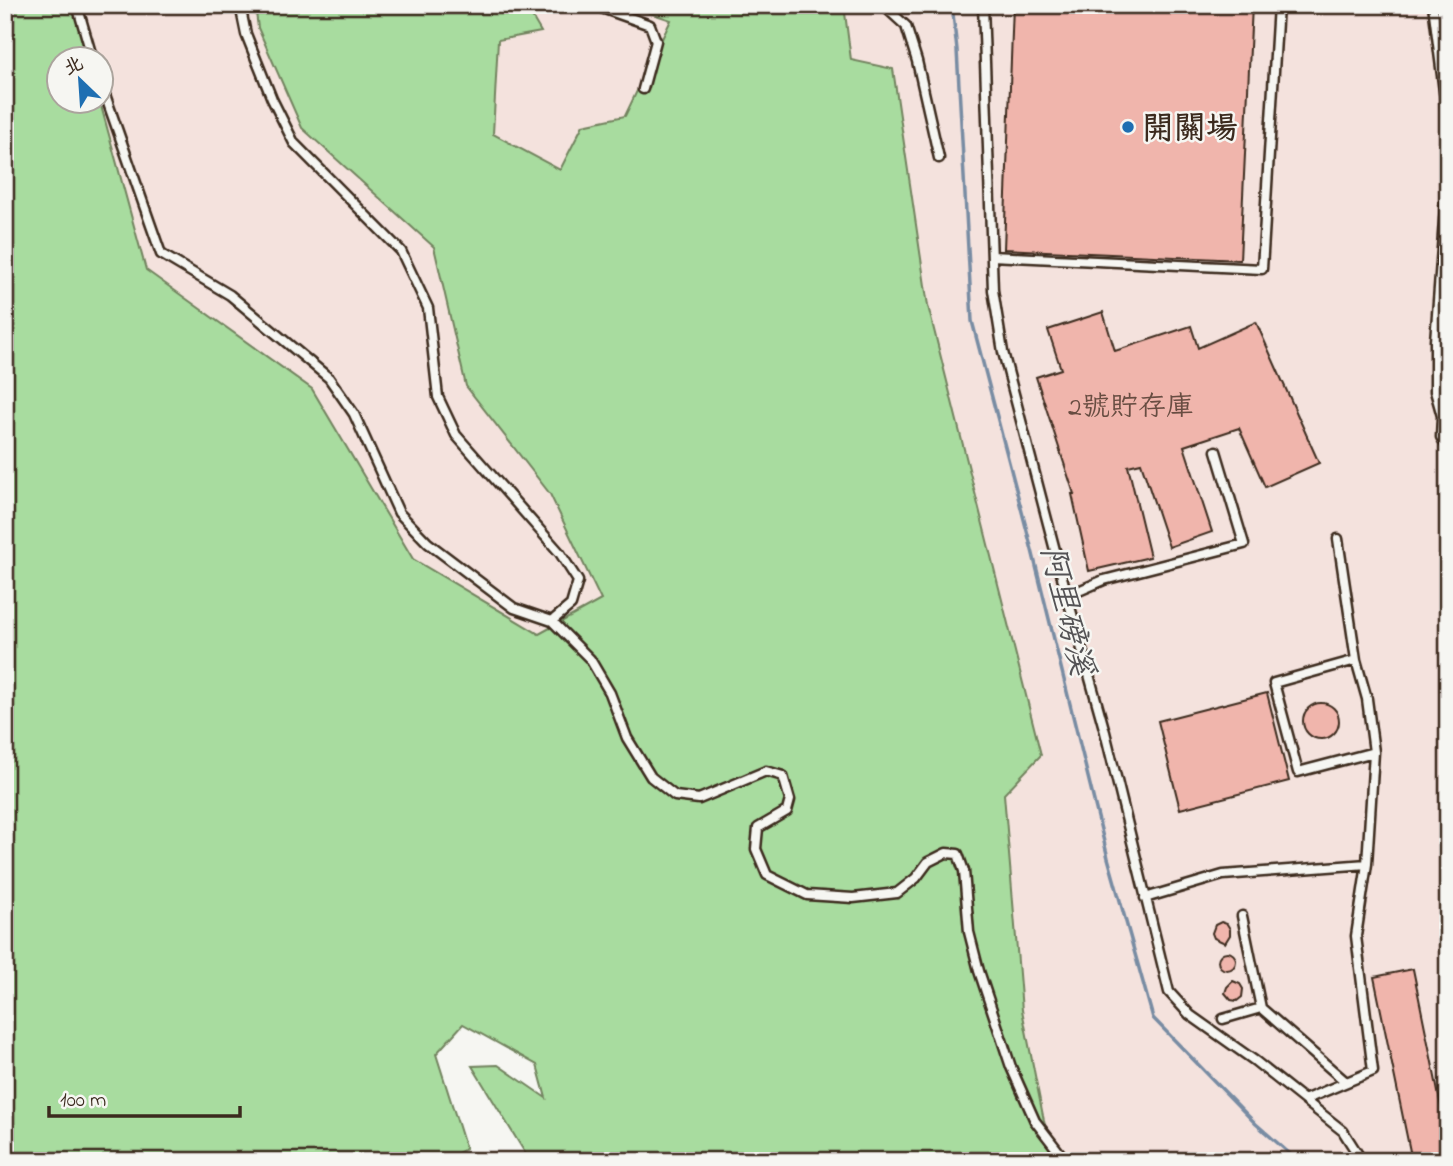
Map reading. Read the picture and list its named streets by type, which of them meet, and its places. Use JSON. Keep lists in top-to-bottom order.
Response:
{
  "water": ["阿里磅溪"],
  "places": ["開關場"],
  "house_numbers": ["2號貯存庫"],
  "scale_bar": "100 m",
  "north": "top left"
}
